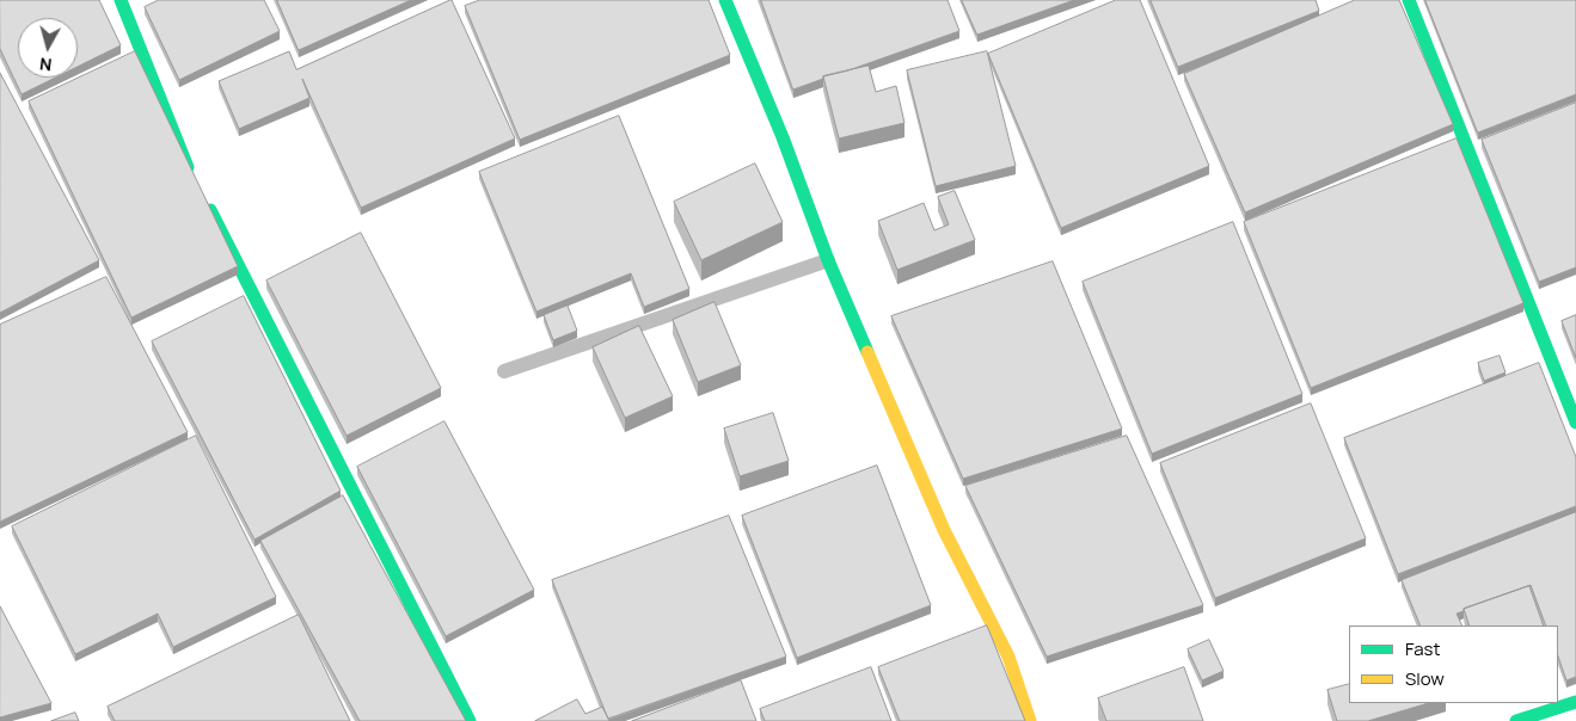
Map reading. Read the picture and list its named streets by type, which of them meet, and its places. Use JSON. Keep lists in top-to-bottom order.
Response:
{
  "legend": ["Fast", "Slow"],
  "north": "bottom"
}
